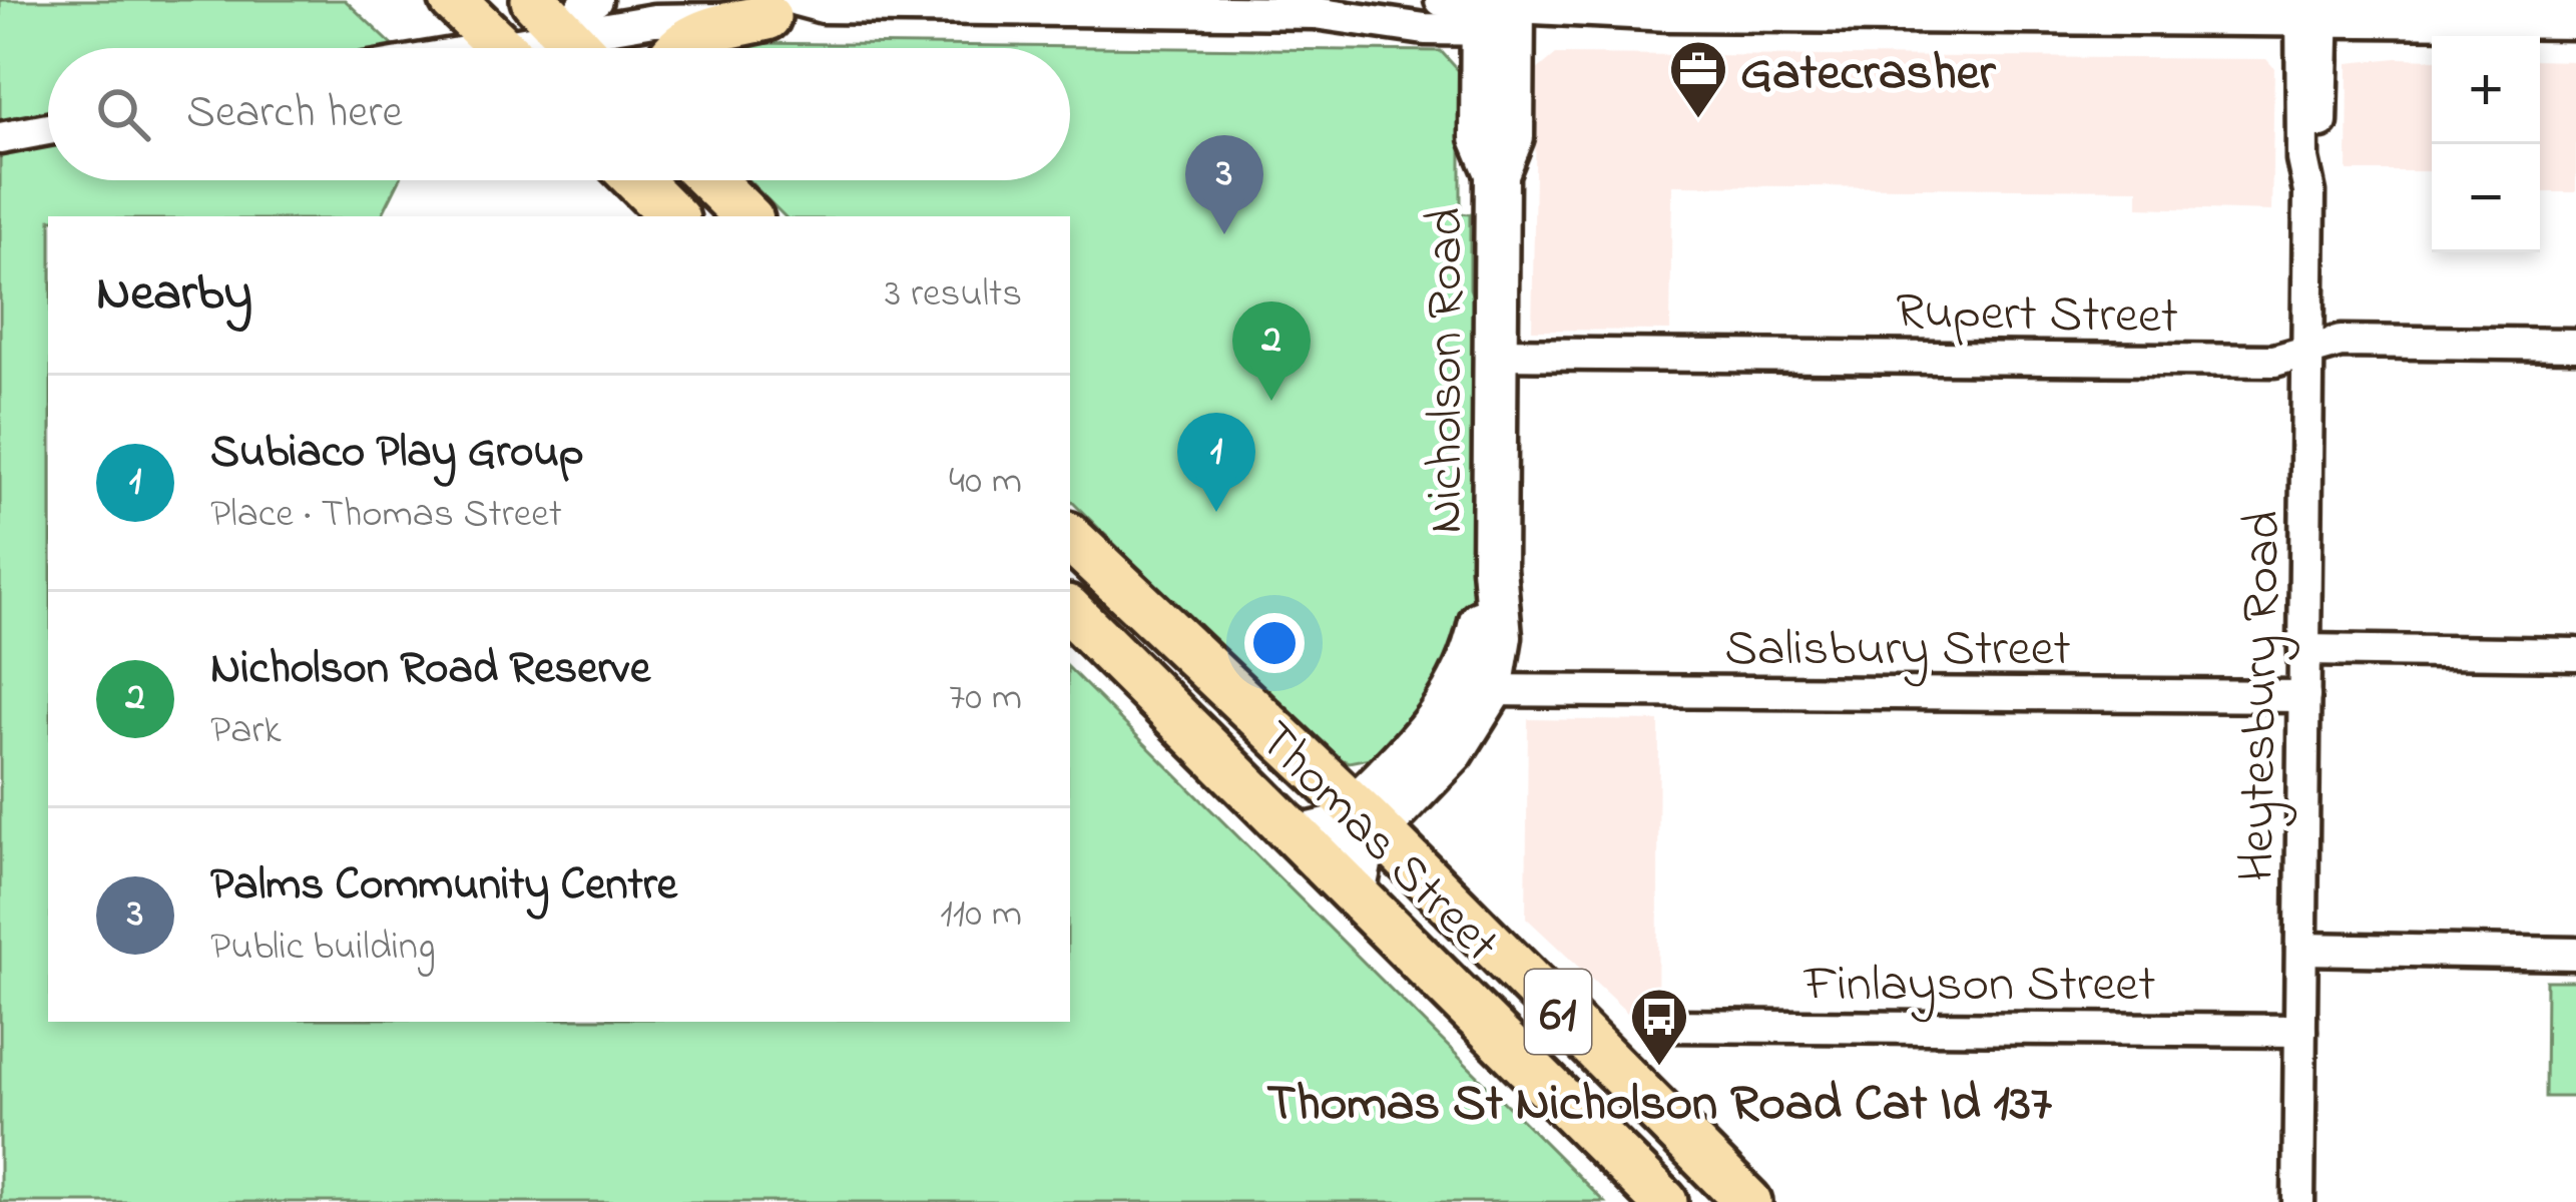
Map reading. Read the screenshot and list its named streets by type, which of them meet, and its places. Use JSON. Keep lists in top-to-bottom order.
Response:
{
  "streets": {
    "main road": ["Nicholson Road", "Thomas Street", "61"],
    "street": [
      "Rupert Street",
      "Salisbury Street",
      "Heytesbury Road",
      "Finlayson Street"
    ]
  },
  "crossings": [
    ["Rupert Street", "Nicholson Road"],
    ["Rupert Street", "Heytesbury Road"],
    ["Nicholson Road", "Salisbury Street"],
    ["Nicholson Road", "Thomas Street"],
    ["Salisbury Street", "Heytesbury Road"],
    ["Heytesbury Road", "Finlayson Street"]
  ],
  "places": {
    "office": ["Gatecrasher"],
    "bus stop": ["Thomas St Nicholson Road Cat Id 137"]
  },
  "page": {
    "map_buttons": ["+", "−"],
    "search": "Search here",
    "pins": ["3", "2", "1"],
    "heading": ["Nearby", "3 results"],
    "list": [
      {
        "mark": "1",
        "name": "Subiaco Play Group",
        "note": "Place · Thomas Street",
        "value": "40 m"
      },
      {
        "mark": "2",
        "name": "Nicholson Road Reserve",
        "note": "Park",
        "value": "70 m"
      },
      {
        "mark": "3",
        "name": "Palms Community Centre",
        "note": "Public building",
        "value": "110 m"
      }
    ]
  }
}
